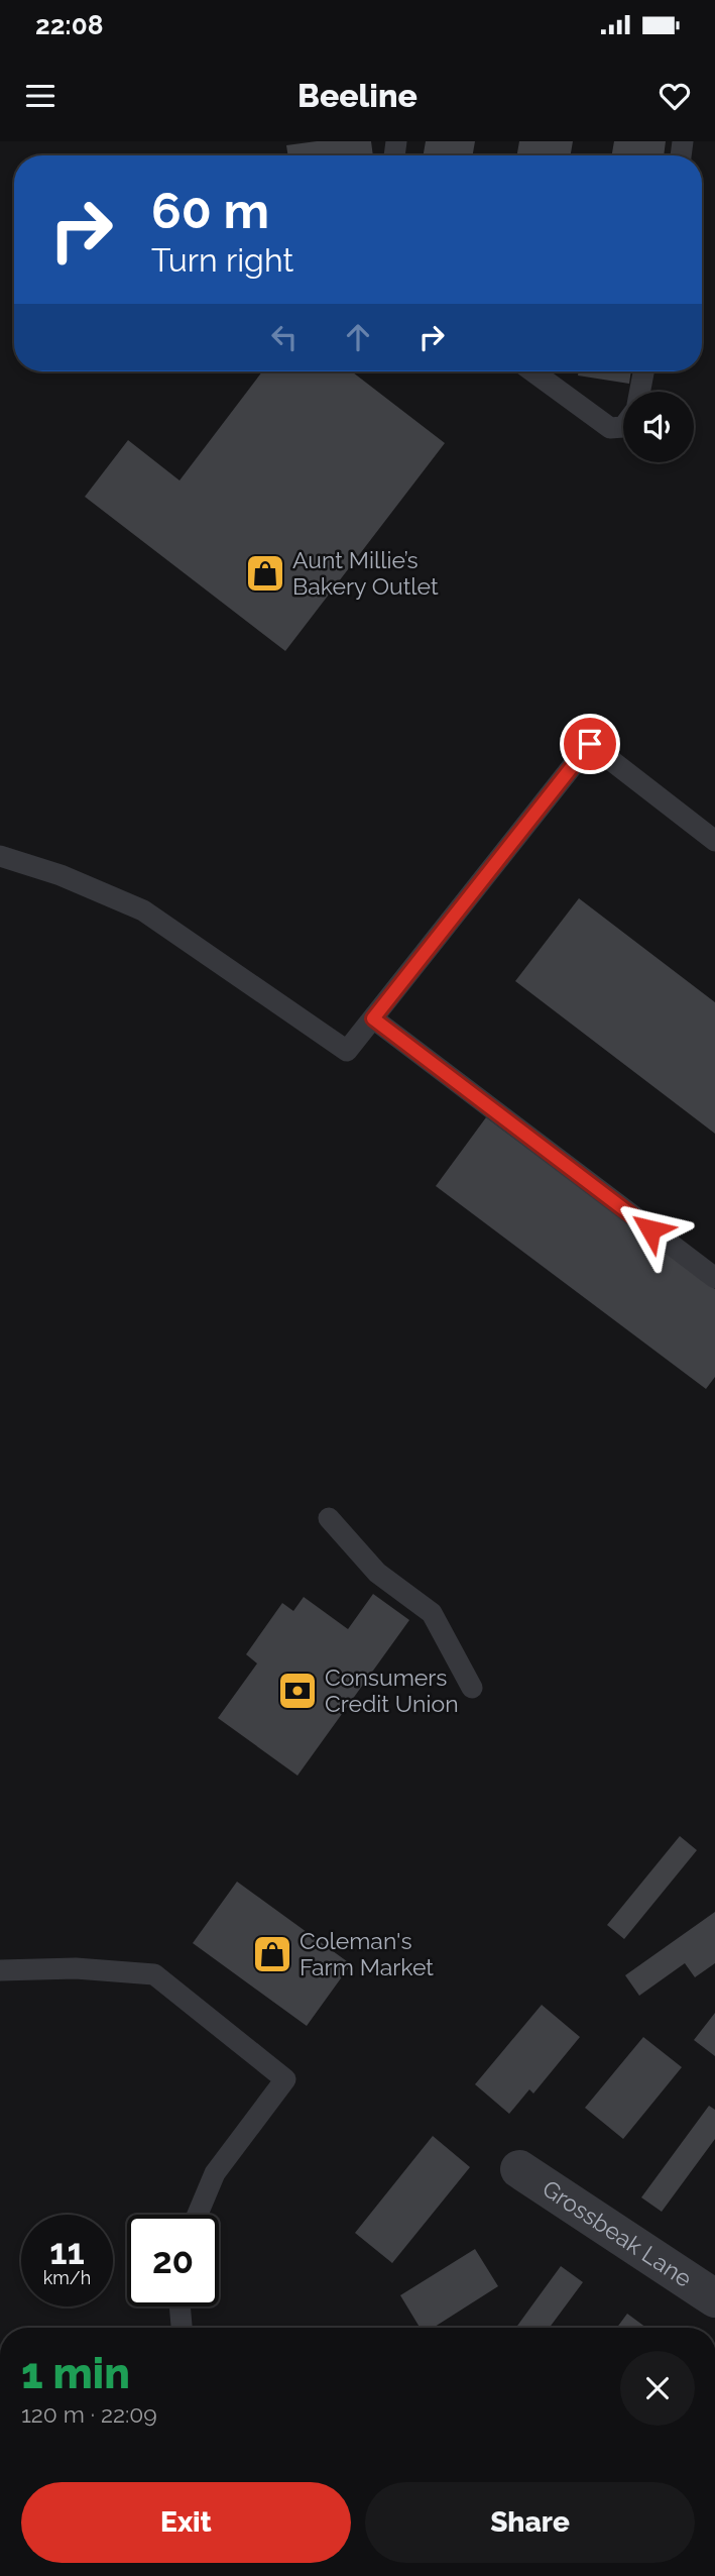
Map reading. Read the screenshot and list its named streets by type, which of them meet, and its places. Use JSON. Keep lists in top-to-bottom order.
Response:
{
  "streets": {
    "street": ["Grossbeak Lane"]
  },
  "places": {
    "shop": ["Aunt Millie’s Bakery Outlet", "Coleman's Farm Market"],
    "bank": ["Consumers Credit Union"]
  },
  "page": {
    "status": "22:08",
    "header": "Beeline",
    "turn": ["60 m", "Turn right"],
    "speed": "11 km/h",
    "limit": "20",
    "heading": ["1 min", "120 m · 22:09"],
    "buttons": ["Exit", "Share"]
  }
}
